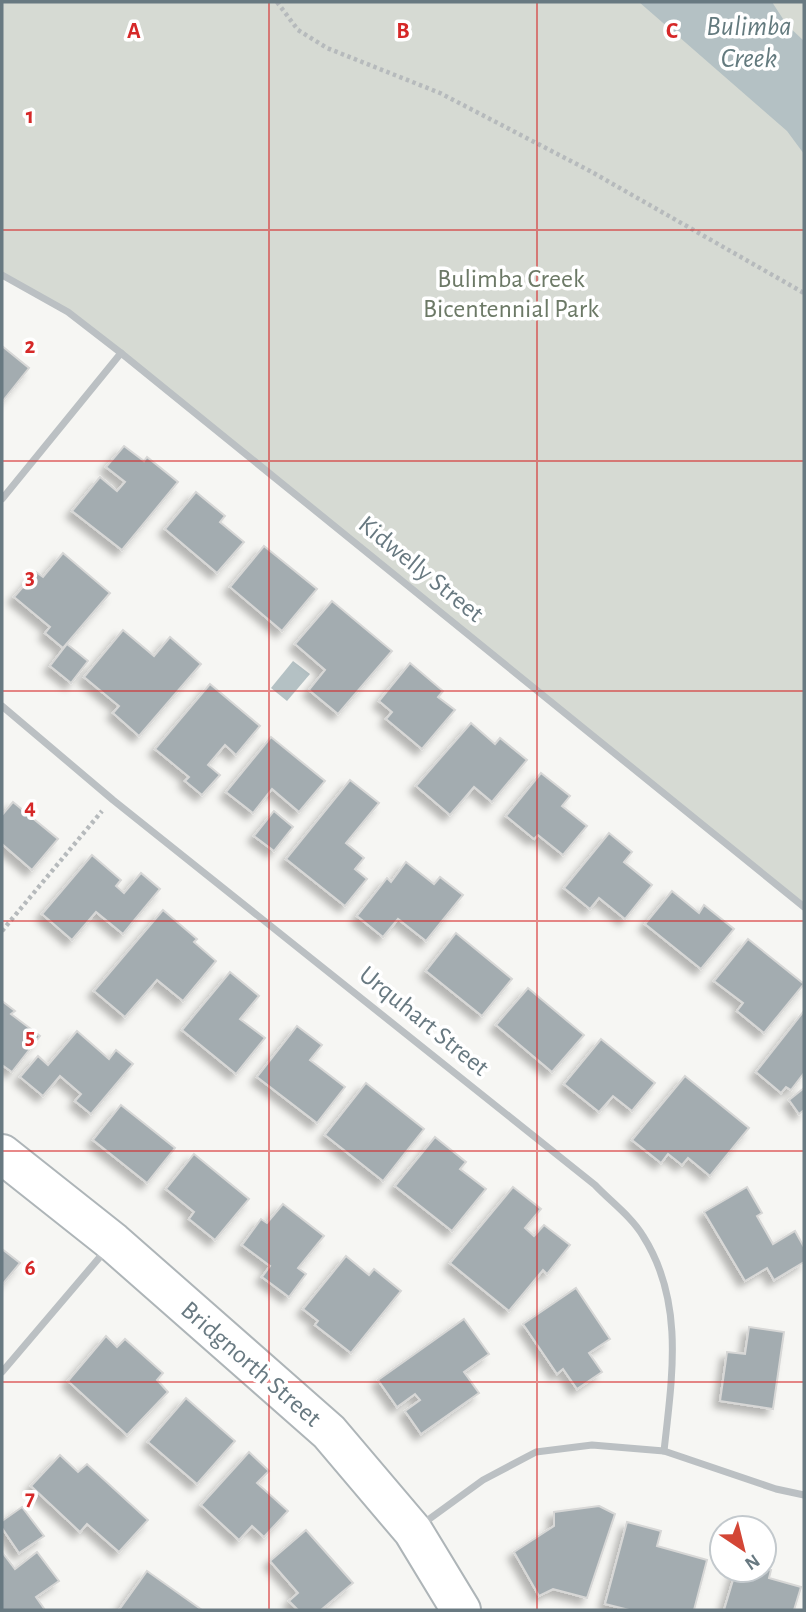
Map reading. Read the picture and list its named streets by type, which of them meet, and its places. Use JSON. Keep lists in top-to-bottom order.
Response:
{
  "streets": {
    "street": ["Kidwelly Street", "Urquhart Street", "Bridgnorth Street"]
  },
  "water": ["Bulimba Creek"],
  "parks": ["Bulimba Creek Bicentennial Park"],
  "north": "bottom right",
  "grid": {
    "columns": ["A", "B", "C"],
    "rows": [
      "1",
      "2",
      "3",
      "4",
      "5",
      "6",
      "7"
    ]
  }
}
